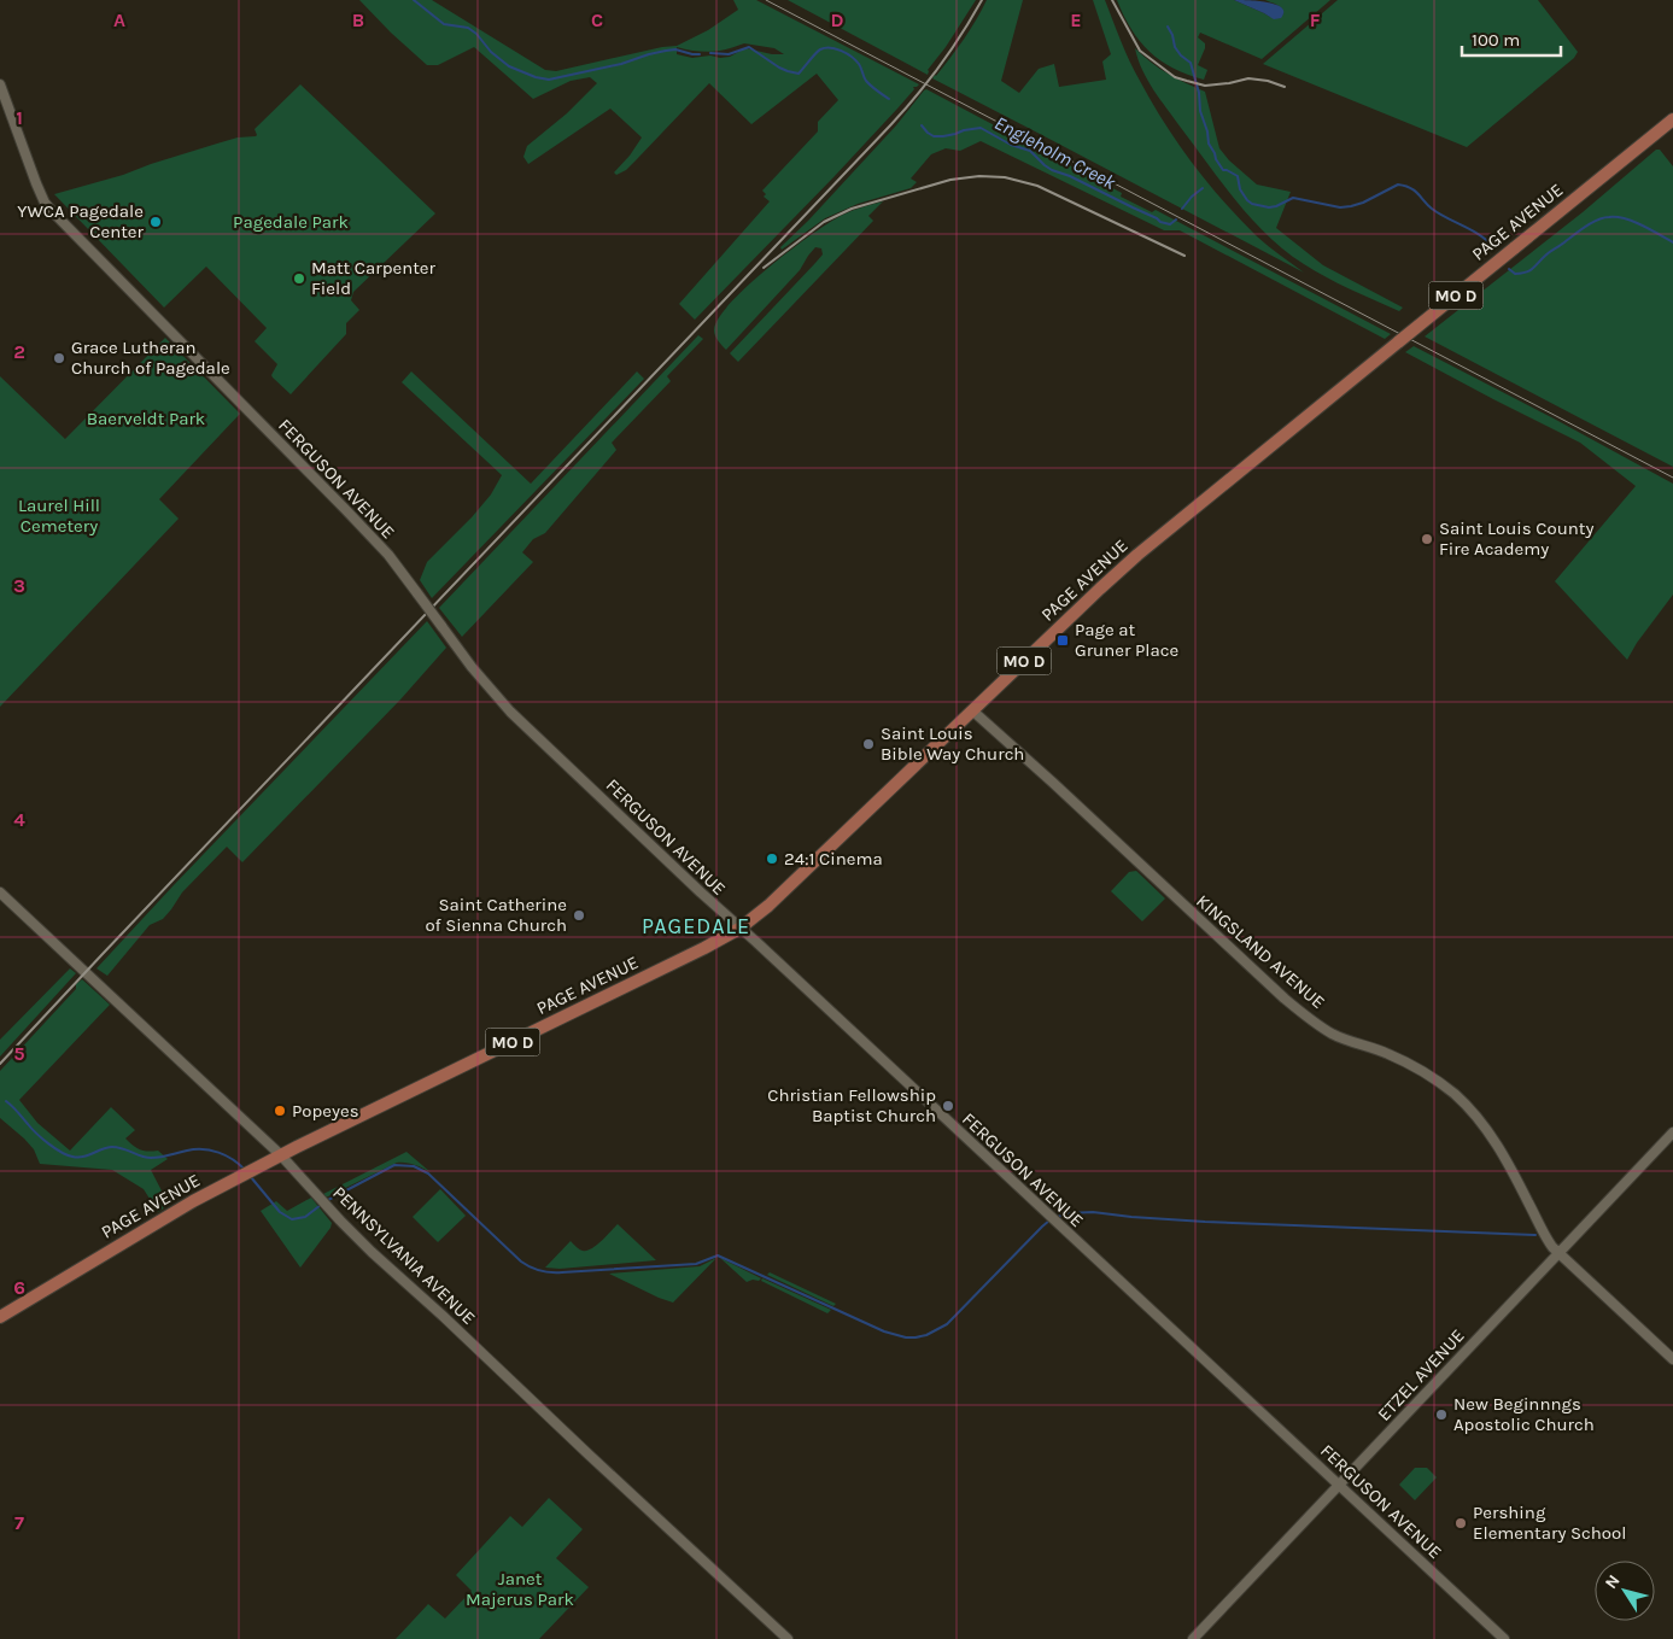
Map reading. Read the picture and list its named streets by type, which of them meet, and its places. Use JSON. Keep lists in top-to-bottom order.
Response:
{
  "streets": {
    "main road": ["PAGE AVENUE", "MO D"],
    "street": [
      "FERGUSON AVENUE",
      "KINGSLAND AVENUE",
      "PENNSYLVANIA AVENUE",
      "ETZEL AVENUE"
    ]
  },
  "crossings": [
    ["PAGE AVENUE", "FERGUSON AVENUE"],
    ["PAGE AVENUE", "KINGSLAND AVENUE"],
    ["PAGE AVENUE", "PENNSYLVANIA AVENUE"],
    ["FERGUSON AVENUE", "ETZEL AVENUE"],
    ["KINGSLAND AVENUE", "ETZEL AVENUE"]
  ],
  "districts": ["PAGEDALE"],
  "water": ["Engleholm Creek"],
  "parks": [
    "Pagedale Park",
    "Baerveldt Park",
    "Laurel Hill Cemetery",
    "Janet Majerus Park"
  ],
  "places": {
    "other": [
      "YWCA Pagedale Center",
      "Matt Carpenter Field",
      "Grace Lutheran Church of Pagedale",
      "Saint Louis County Fire Academy",
      "Saint Louis Bible Way Church",
      "24:1 Cinema",
      "Saint Catherine of Sienna Church",
      "Christian Fellowship Baptist Church",
      "Popeyes",
      "New Beginnngs Apostolic Church",
      "Pershing Elementary School"
    ],
    "transit": ["Page at Gruner Place"]
  },
  "scale_bar": "100 m",
  "north": "top left",
  "grid": {
    "columns": [
      "A",
      "B",
      "C",
      "D",
      "E",
      "F"
    ],
    "rows": [
      "1",
      "2",
      "3",
      "4",
      "5",
      "6",
      "7"
    ]
  }
}
